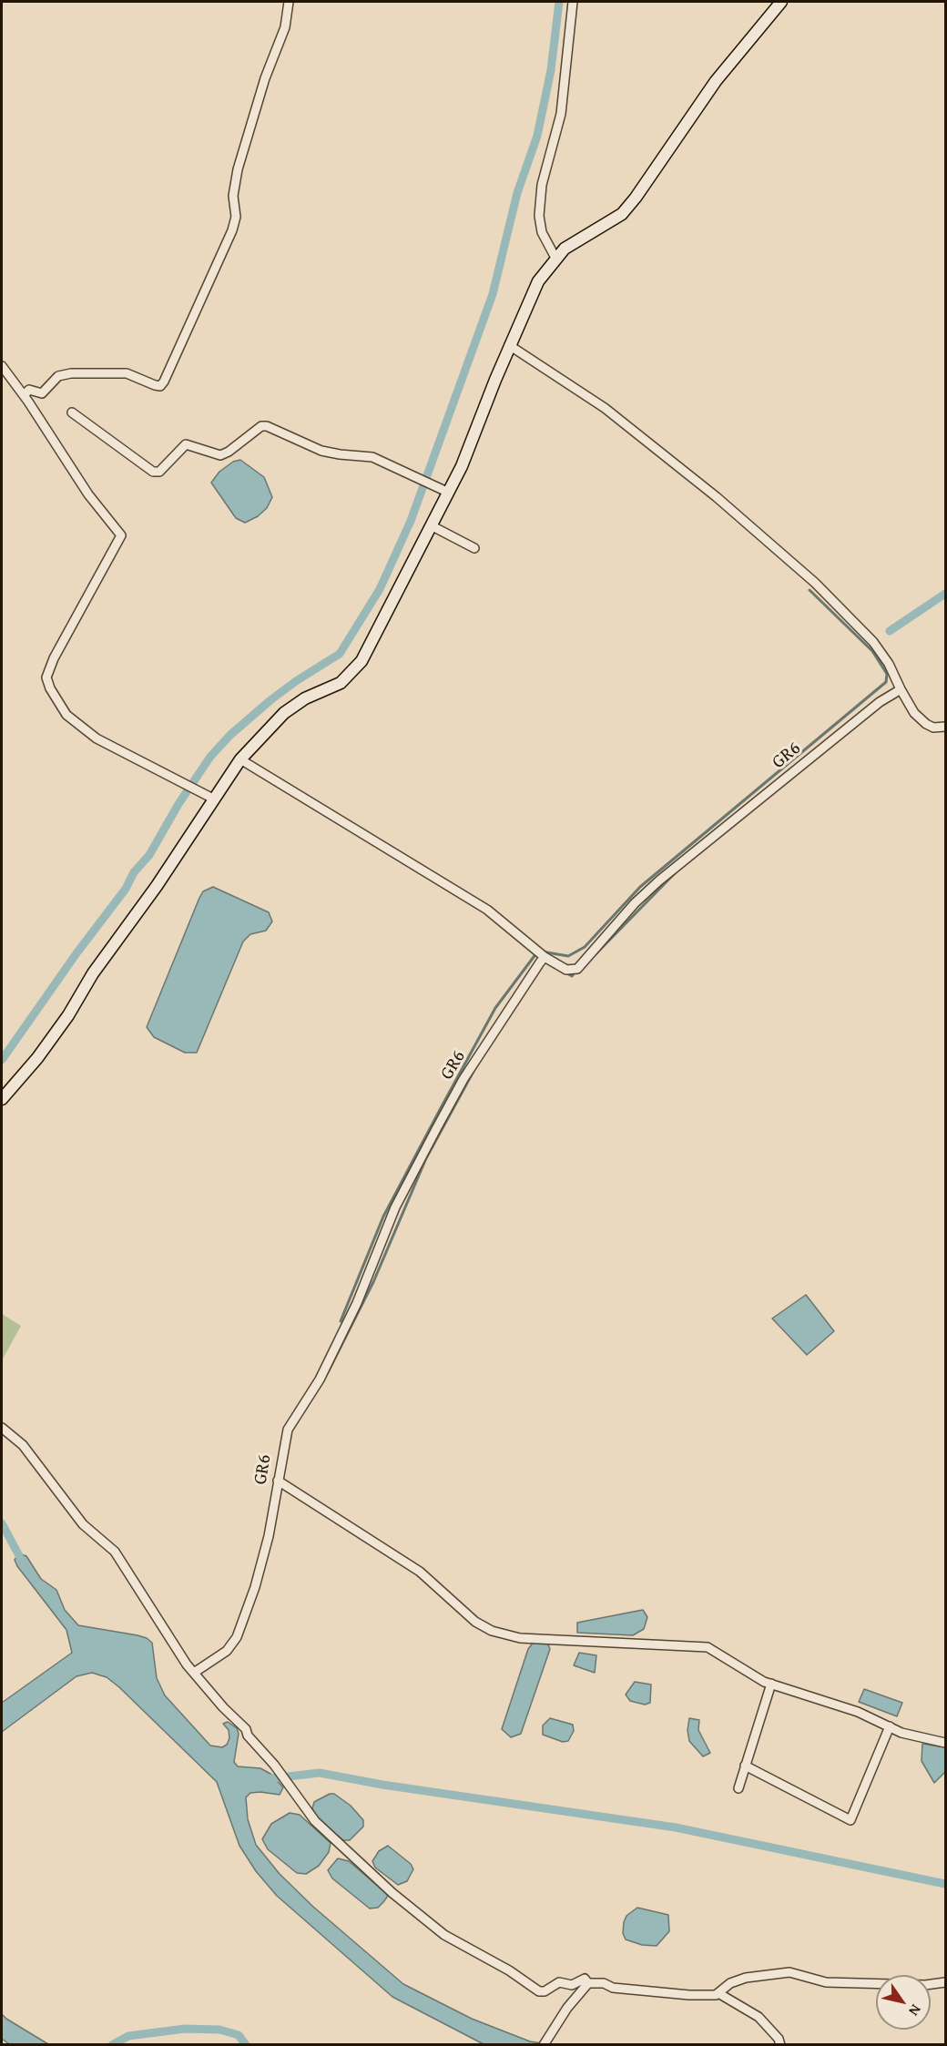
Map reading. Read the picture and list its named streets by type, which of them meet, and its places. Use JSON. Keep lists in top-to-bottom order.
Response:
{
  "streets": {
    "street": ["GR6"]
  },
  "north": "bottom right"
}
